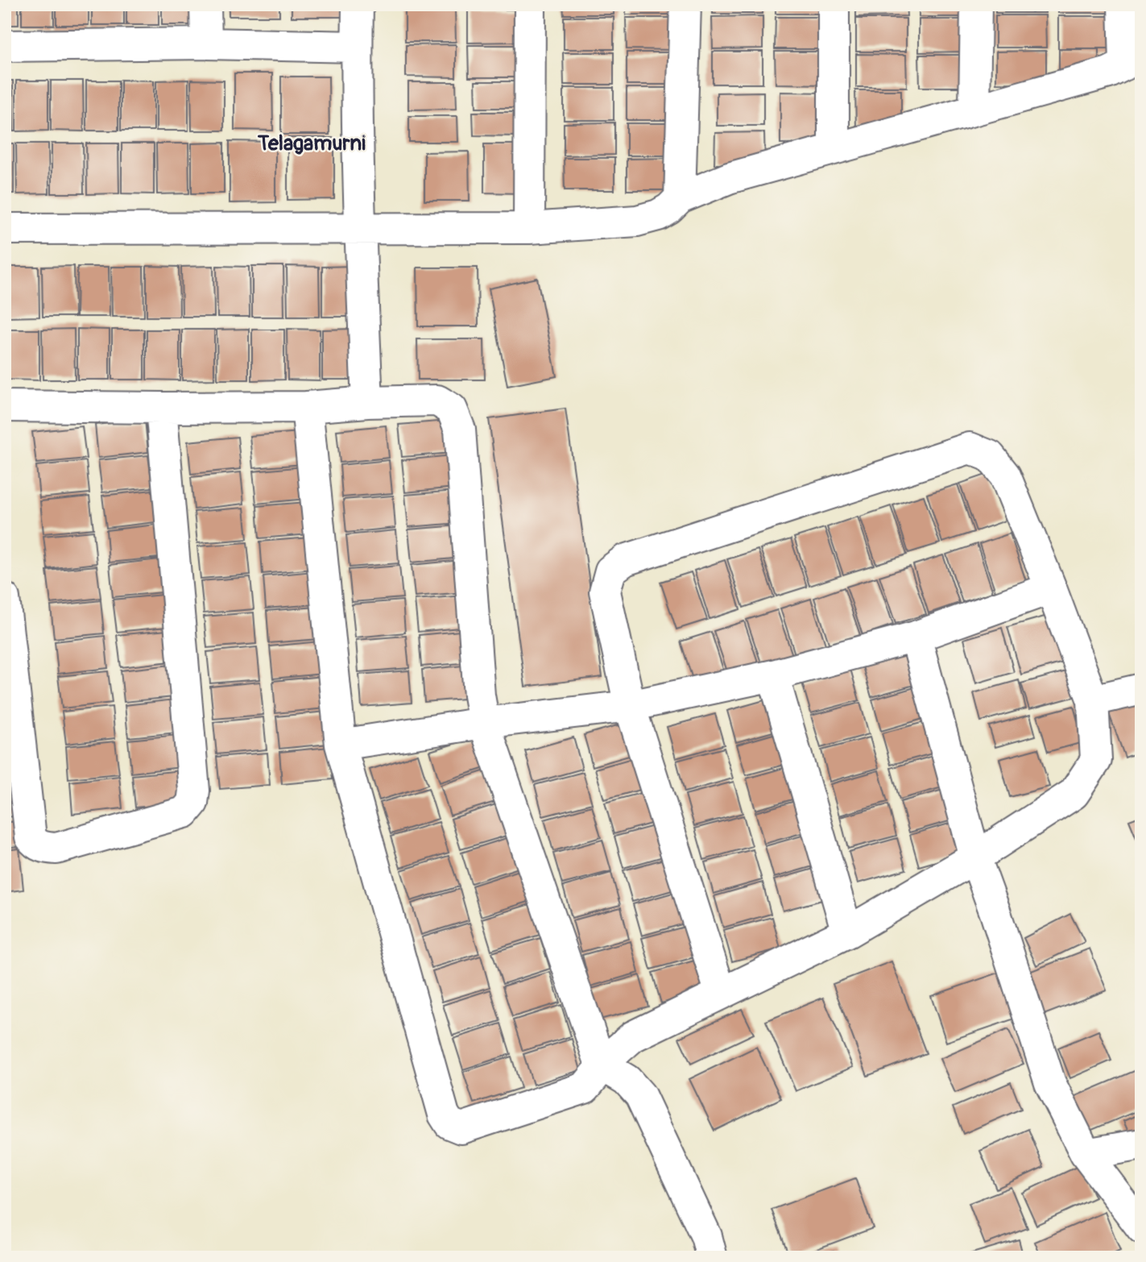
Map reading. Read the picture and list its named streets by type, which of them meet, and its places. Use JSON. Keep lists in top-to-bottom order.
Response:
{
  "districts": ["Telagamurni"]
}
